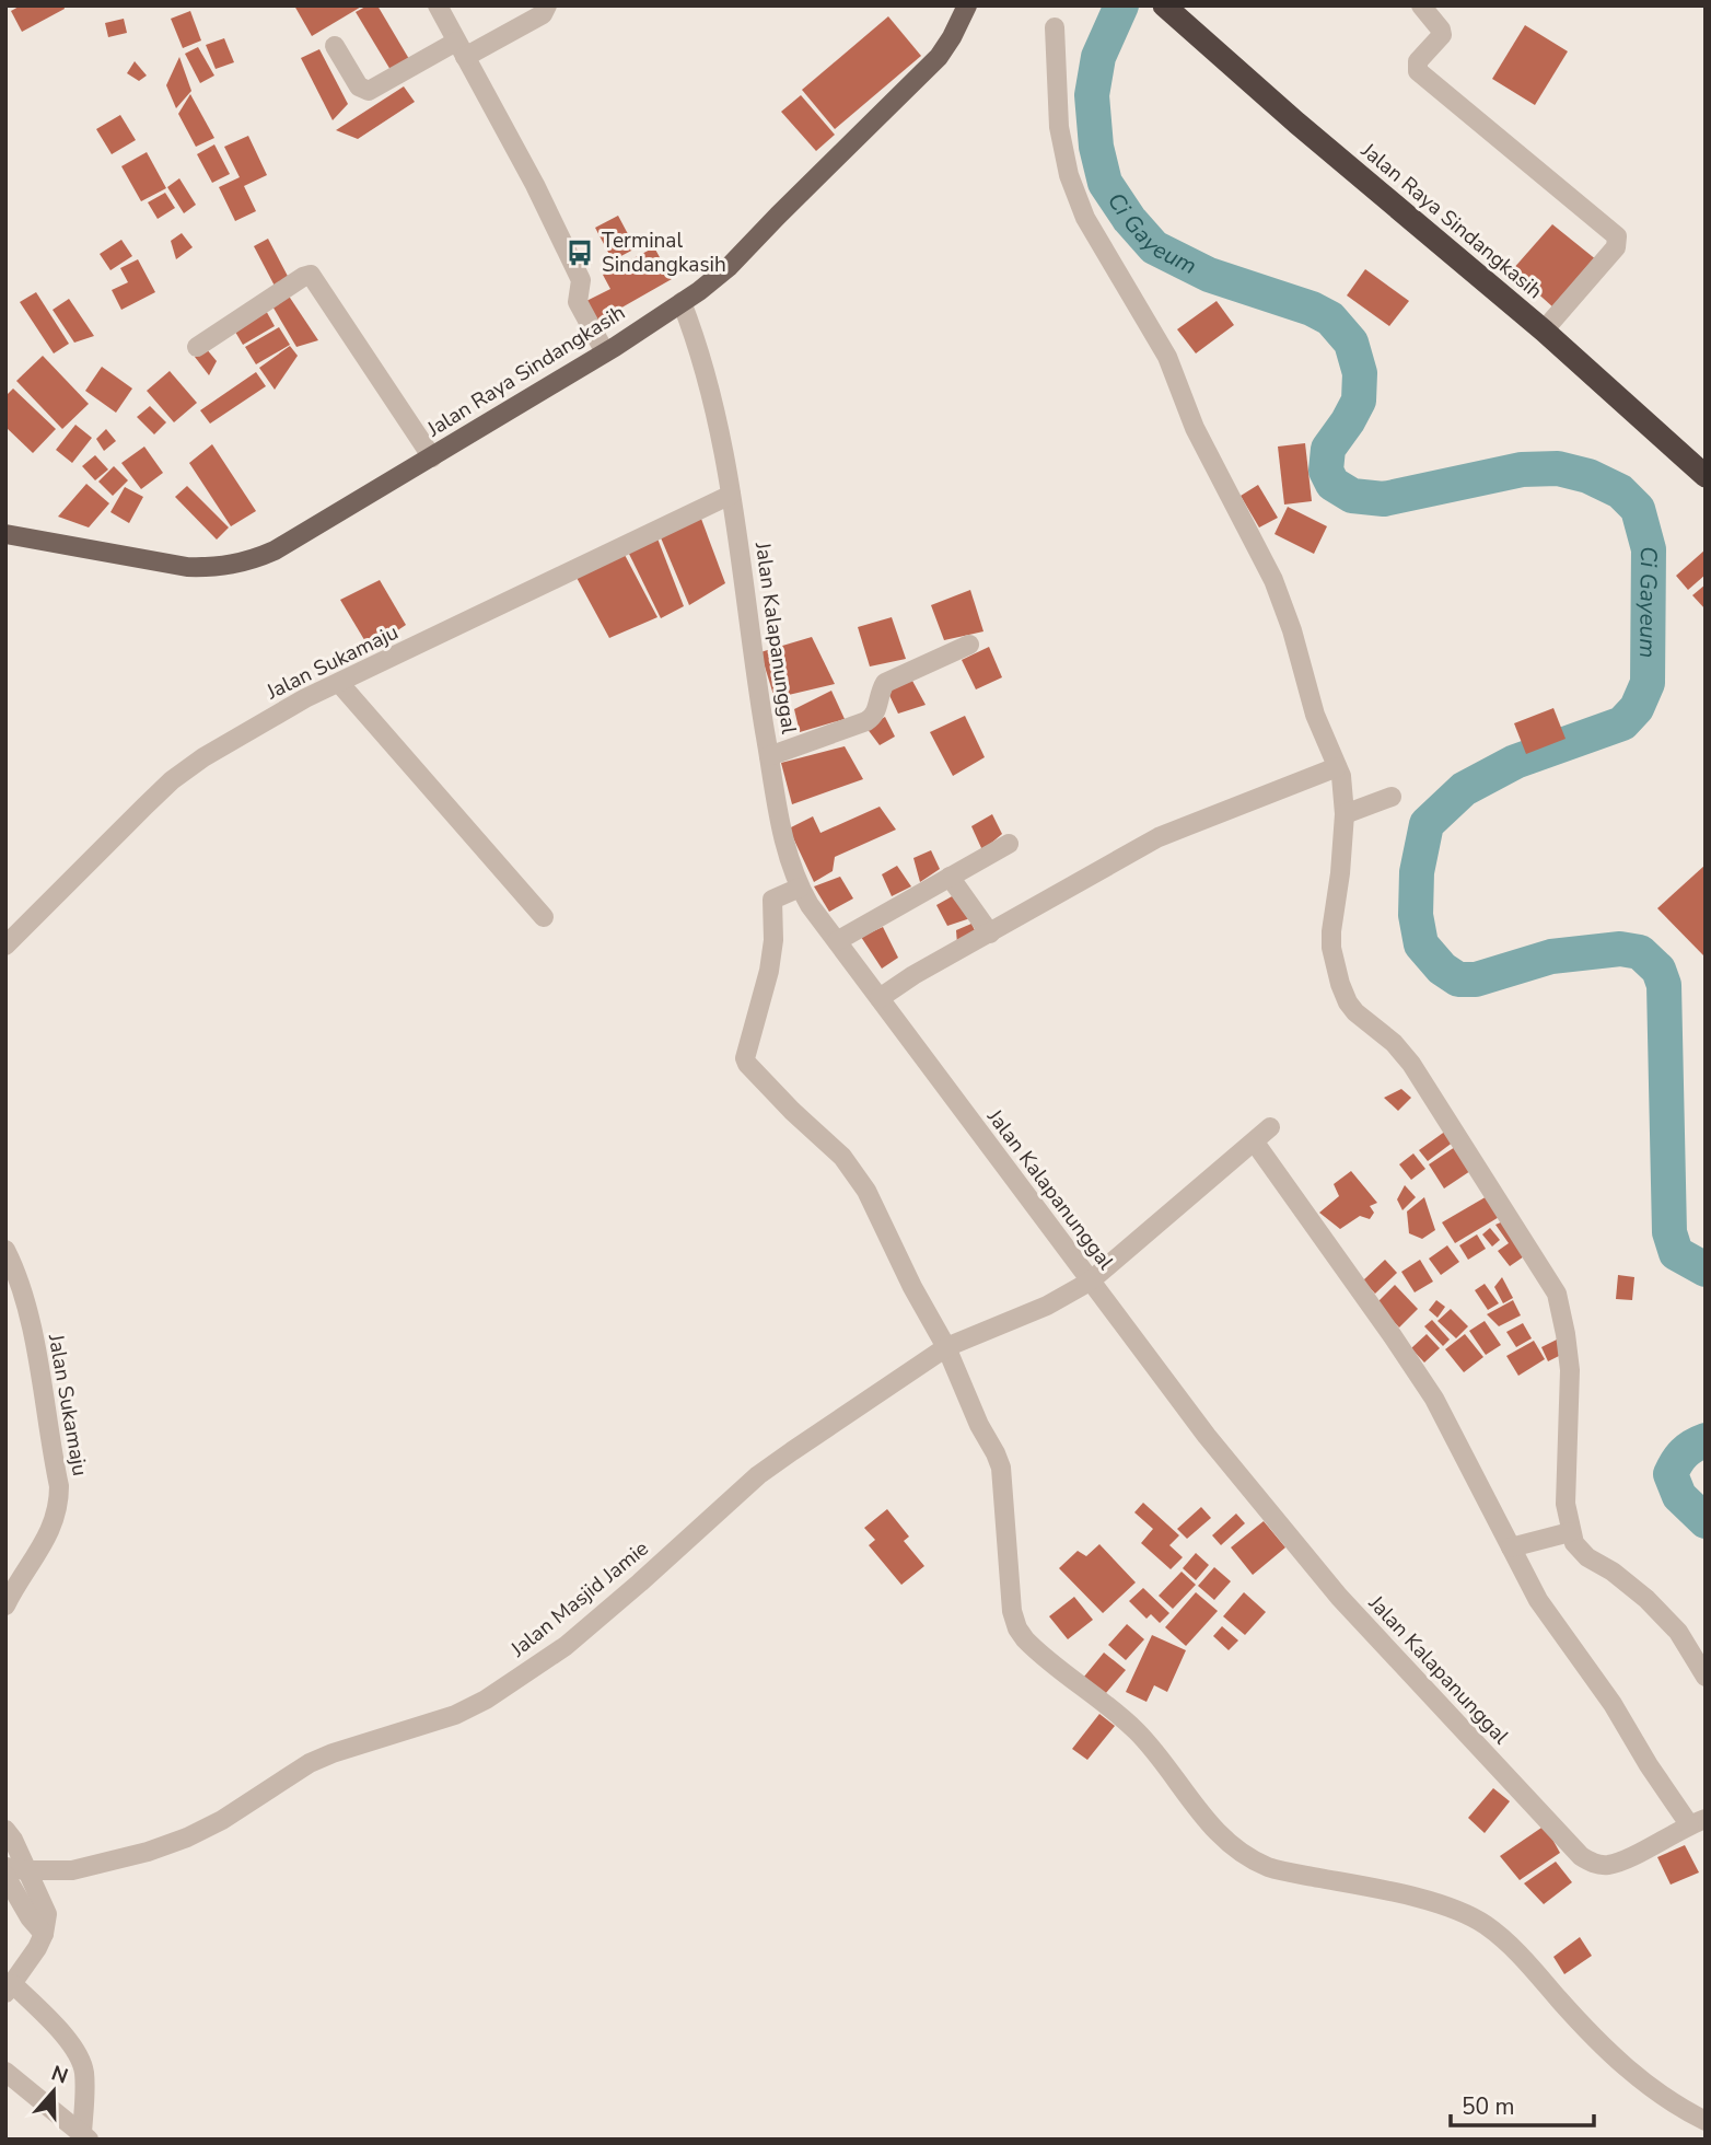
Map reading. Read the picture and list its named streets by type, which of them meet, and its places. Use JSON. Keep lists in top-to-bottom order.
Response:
{
  "streets": {
    "highway": ["Jalan Raya Sindangkasih"],
    "street": ["Jalan Kalapanunggal", "Jalan Sukamaju", "Jalan Masjid Jamie"]
  },
  "crossings": [
    ["Jalan Raya Sindangkasih", "Jalan Kalapanunggal"],
    ["Jalan Kalapanunggal", "Jalan Sukamaju"],
    ["Jalan Kalapanunggal", "Jalan Masjid Jamie"]
  ],
  "water": ["Ci Gayeum"],
  "places": {
    "bus stop": ["Terminal Sindangkasih"]
  },
  "scale_bar": "50 m",
  "north": "top"
}
